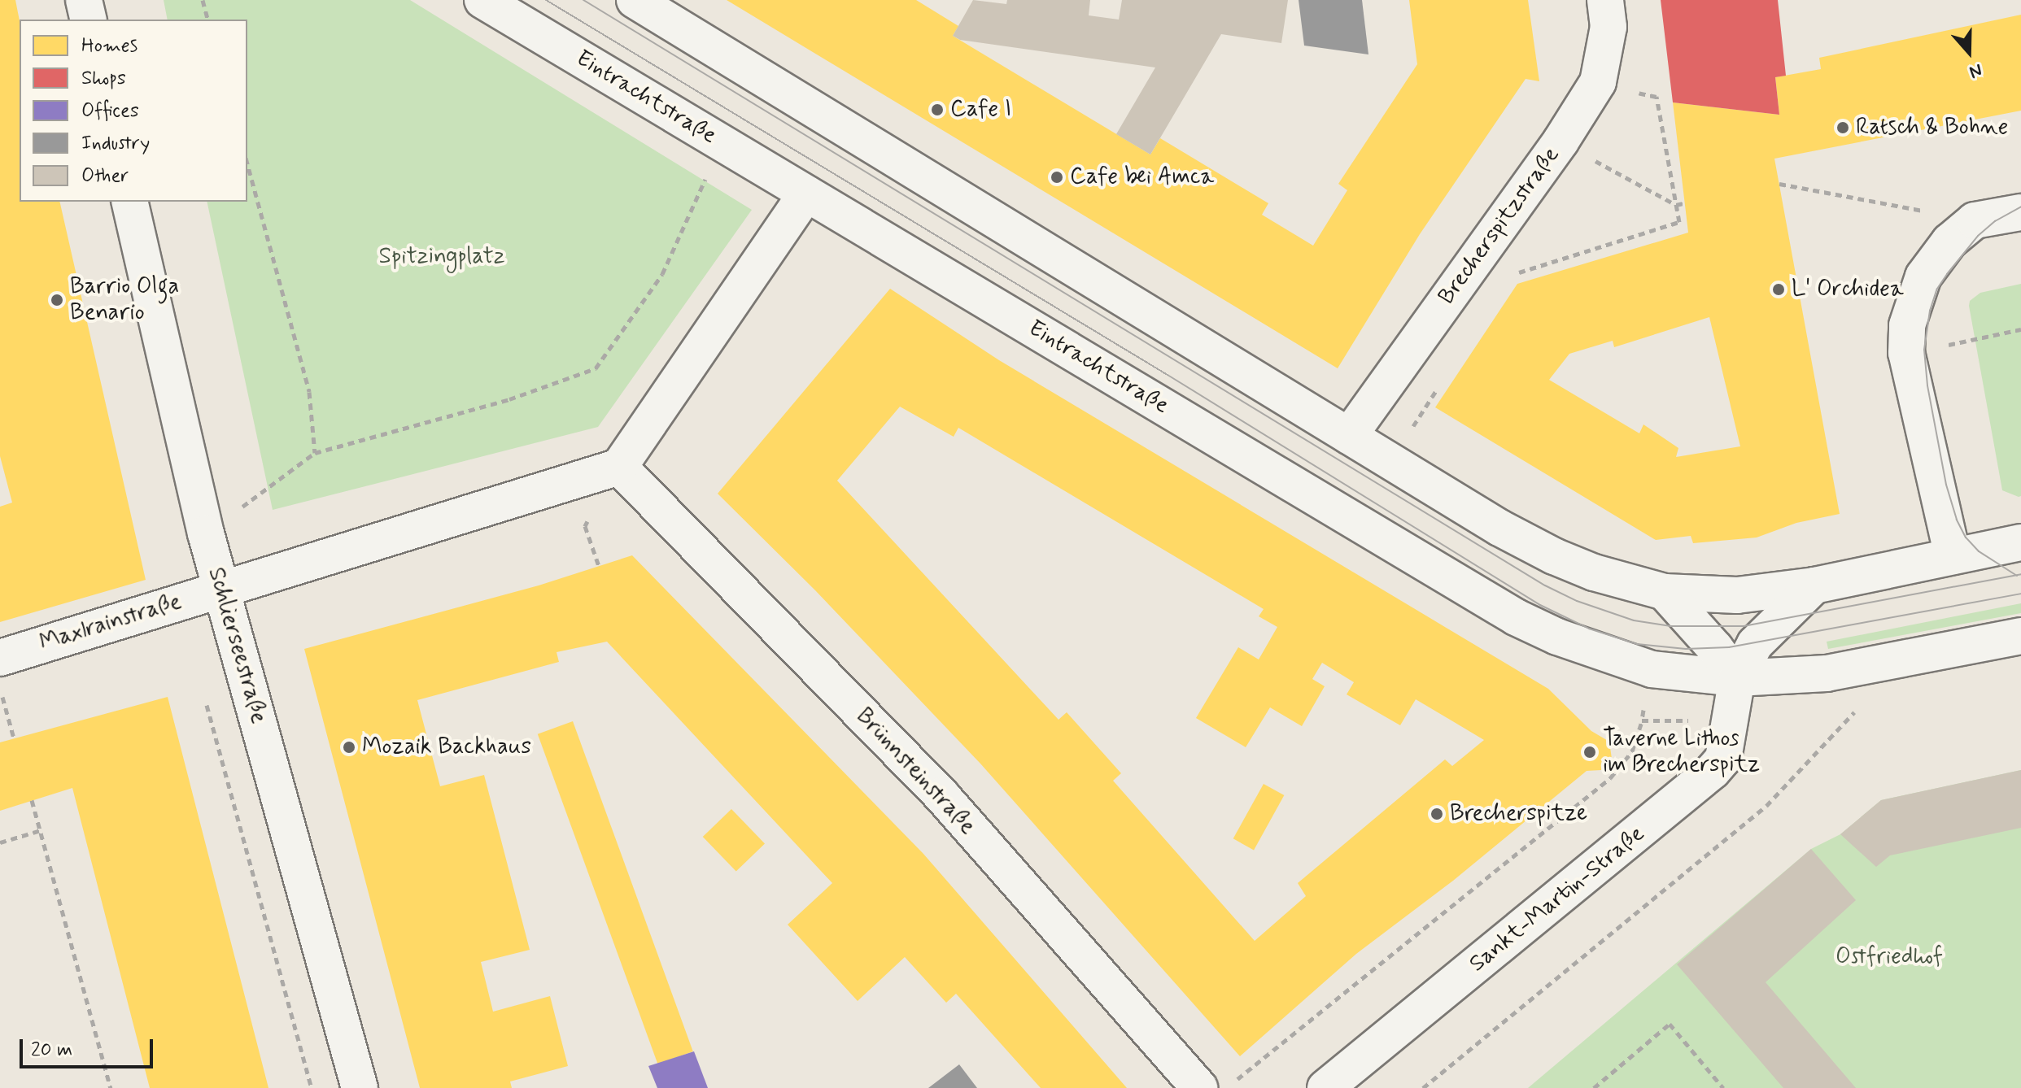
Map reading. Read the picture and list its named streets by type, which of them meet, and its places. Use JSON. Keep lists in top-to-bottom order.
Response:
{
  "streets": {
    "street": [
      "Eintrachtstraße",
      "Brecherspitzstraße",
      "Maxlrainstraße",
      "Schlierseestraße",
      "Brünnsteinstraße",
      "Sankt-Martin-Straße"
    ]
  },
  "crossings": [
    ["Eintrachtstraße", "Sankt-Martin-Straße"],
    ["Maxlrainstraße", "Schlierseestraße"]
  ],
  "parks": ["Spitzingplatz", "Ostfriedhof"],
  "places": [
    "Cafe I",
    "Ratsch & Bohne",
    "Cafe bei Amca",
    "L' Orchidea",
    "Barrio Olga Benario",
    "Mozaik Backhaus",
    "Taverne Lithos im Brecherspitz",
    "Brecherspitze"
  ],
  "legend": [
    "Homes",
    "Shops",
    "Offices",
    "Industry",
    "Other"
  ],
  "scale_bar": "20 m",
  "north": "bottom"
}
